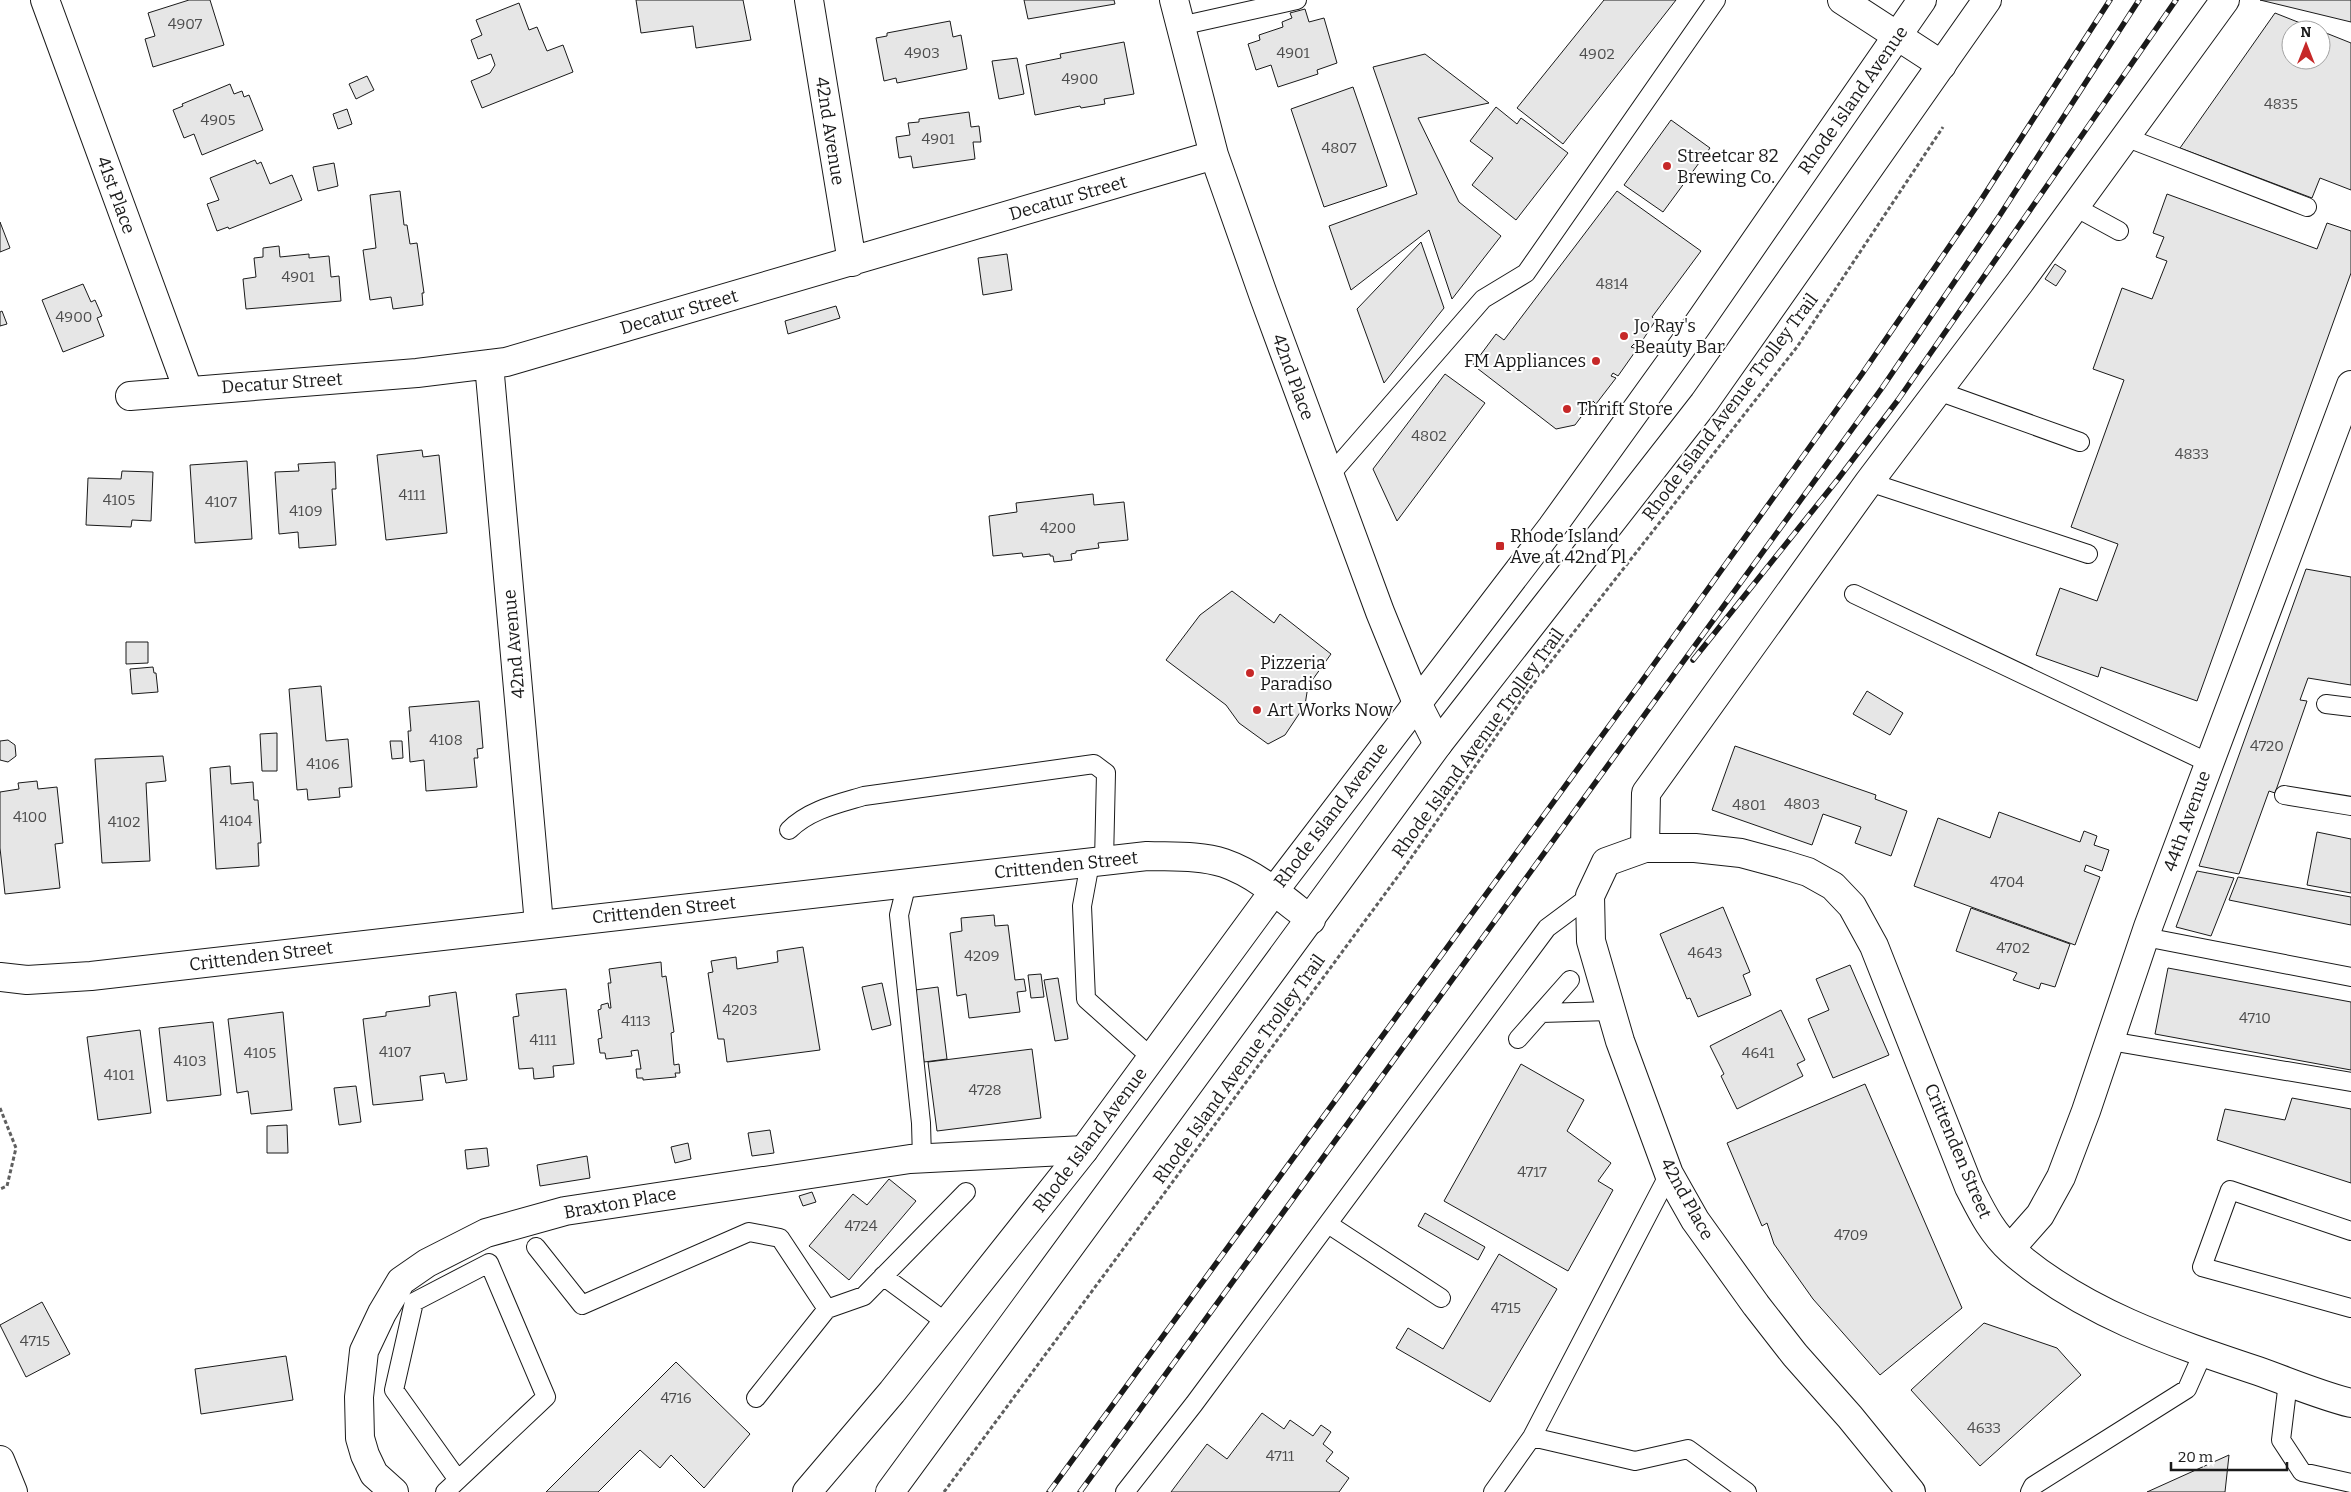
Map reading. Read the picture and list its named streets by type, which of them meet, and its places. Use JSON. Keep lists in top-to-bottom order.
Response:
{
  "streets": {
    "street": [
      "Rhode Island Avenue",
      "42nd Avenue",
      "41st Place",
      "Decatur Street",
      "42nd Place",
      "44th Avenue",
      "Crittenden Street",
      "Braxton Place"
    ],
    "path": ["Rhode Island Avenue Trolley Trail"]
  },
  "crossings": [
    ["Rhode Island Avenue", "42nd Place"],
    ["Rhode Island Avenue", "Crittenden Street"],
    ["Rhode Island Avenue", "Braxton Place"],
    ["42nd Avenue", "Decatur Street"],
    ["42nd Avenue", "Crittenden Street"],
    ["41st Place", "Decatur Street"],
    ["Decatur Street", "42nd Place"],
    ["42nd Place", "Crittenden Street"],
    ["44th Avenue", "Crittenden Street"]
  ],
  "places": {
    "other": [
      "Streetcar 82 Brewing Co.",
      "Jo Ray's Beauty Bar",
      "FM Appliances",
      "Thrift Store",
      "Pizzeria Paradiso",
      "Art Works Now"
    ],
    "transit": ["Rhode Island Ave at 42nd Pl"]
  },
  "house_numbers": [
    "4907",
    "4903",
    "4901",
    "4902",
    "4900",
    "4835",
    "4905",
    "4901",
    "4807",
    "4901",
    "4814",
    "4900",
    "4802",
    "4833",
    "4111",
    "4105",
    "4107",
    "4109",
    "4200",
    "4108",
    "4720",
    "4106",
    "4803",
    "4801",
    "4100",
    "4104",
    "4102",
    "4704",
    "4702",
    "4643",
    "4209",
    "4203",
    "4710",
    "4113",
    "4111",
    "4107",
    "4105",
    "4641",
    "4103",
    "4101",
    "4728",
    "4717",
    "4724",
    "4709",
    "4715",
    "4715",
    "4716",
    "4633",
    "4711"
  ],
  "scale_bar": "20 m",
  "north": "top"
}
